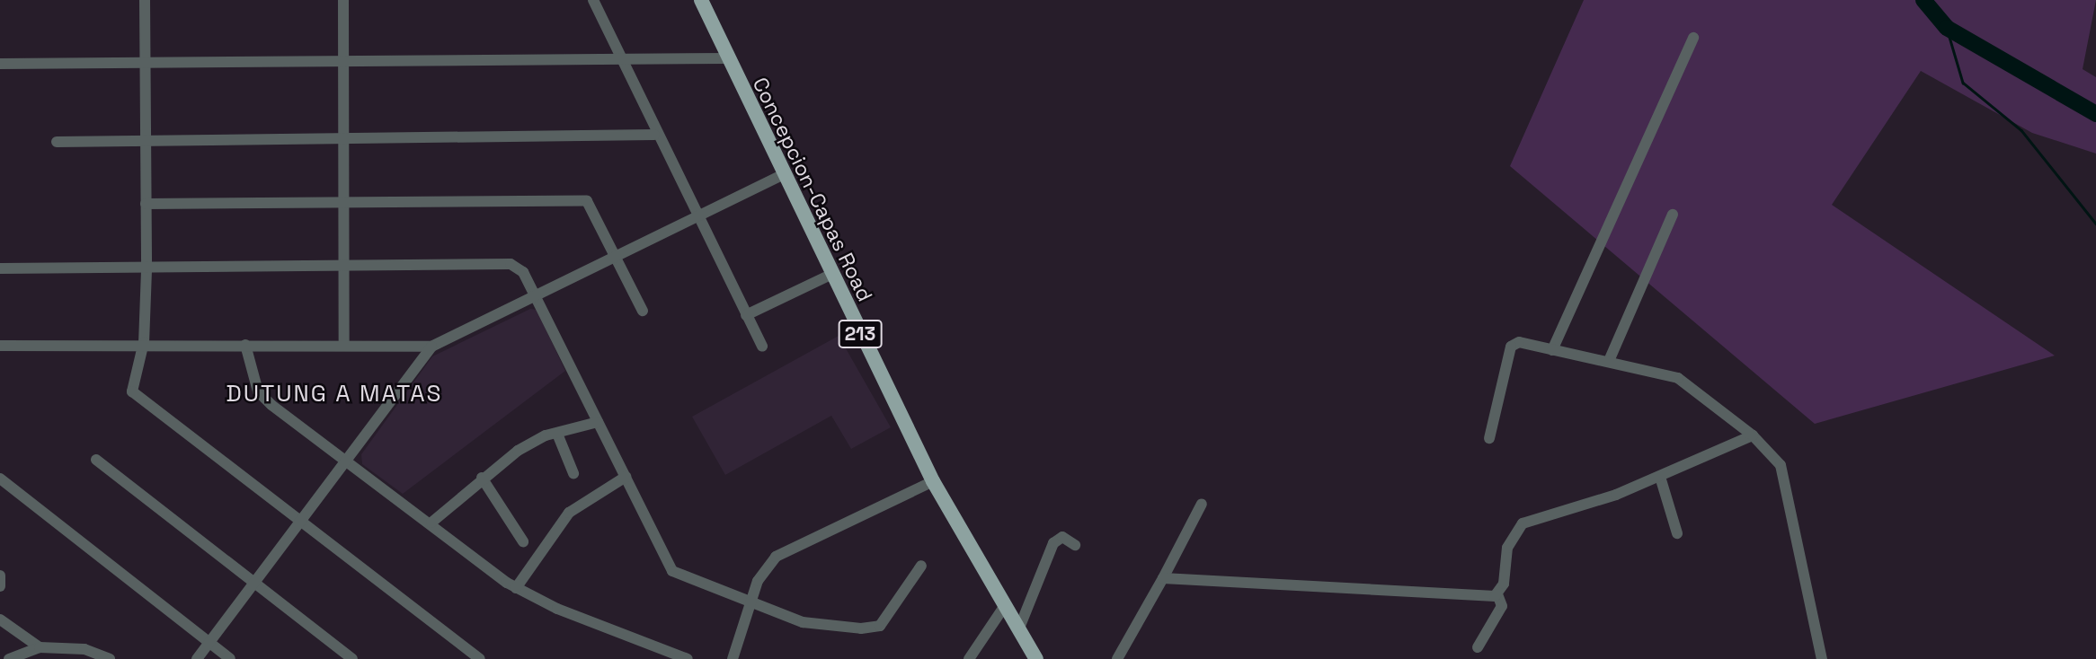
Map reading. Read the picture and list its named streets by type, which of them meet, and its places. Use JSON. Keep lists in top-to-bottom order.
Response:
{
  "streets": {
    "main road": ["Concepcion-Capas Road", "213"]
  },
  "districts": ["DUTUNG A MATAS"]
}
